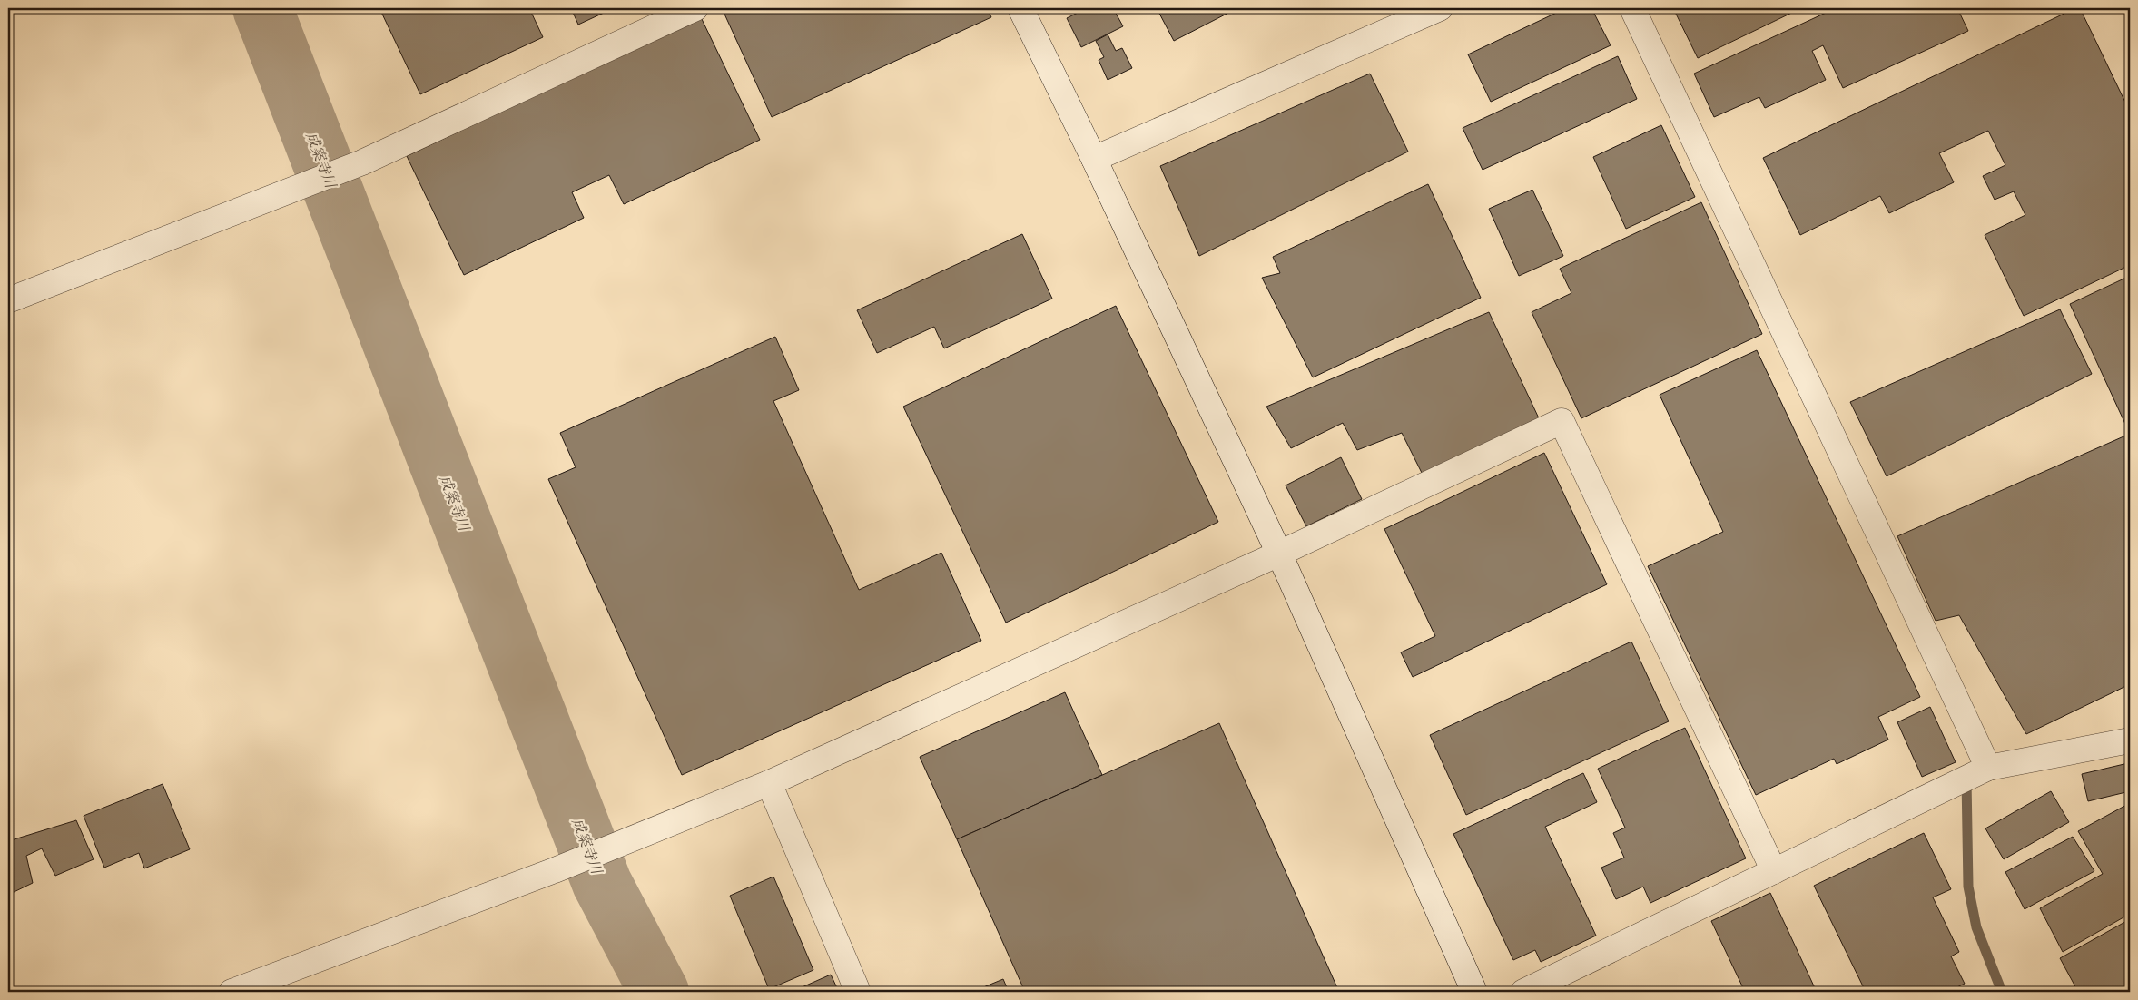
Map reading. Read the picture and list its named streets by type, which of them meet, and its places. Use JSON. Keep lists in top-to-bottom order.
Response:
{
  "water": ["成案寺川"]
}
